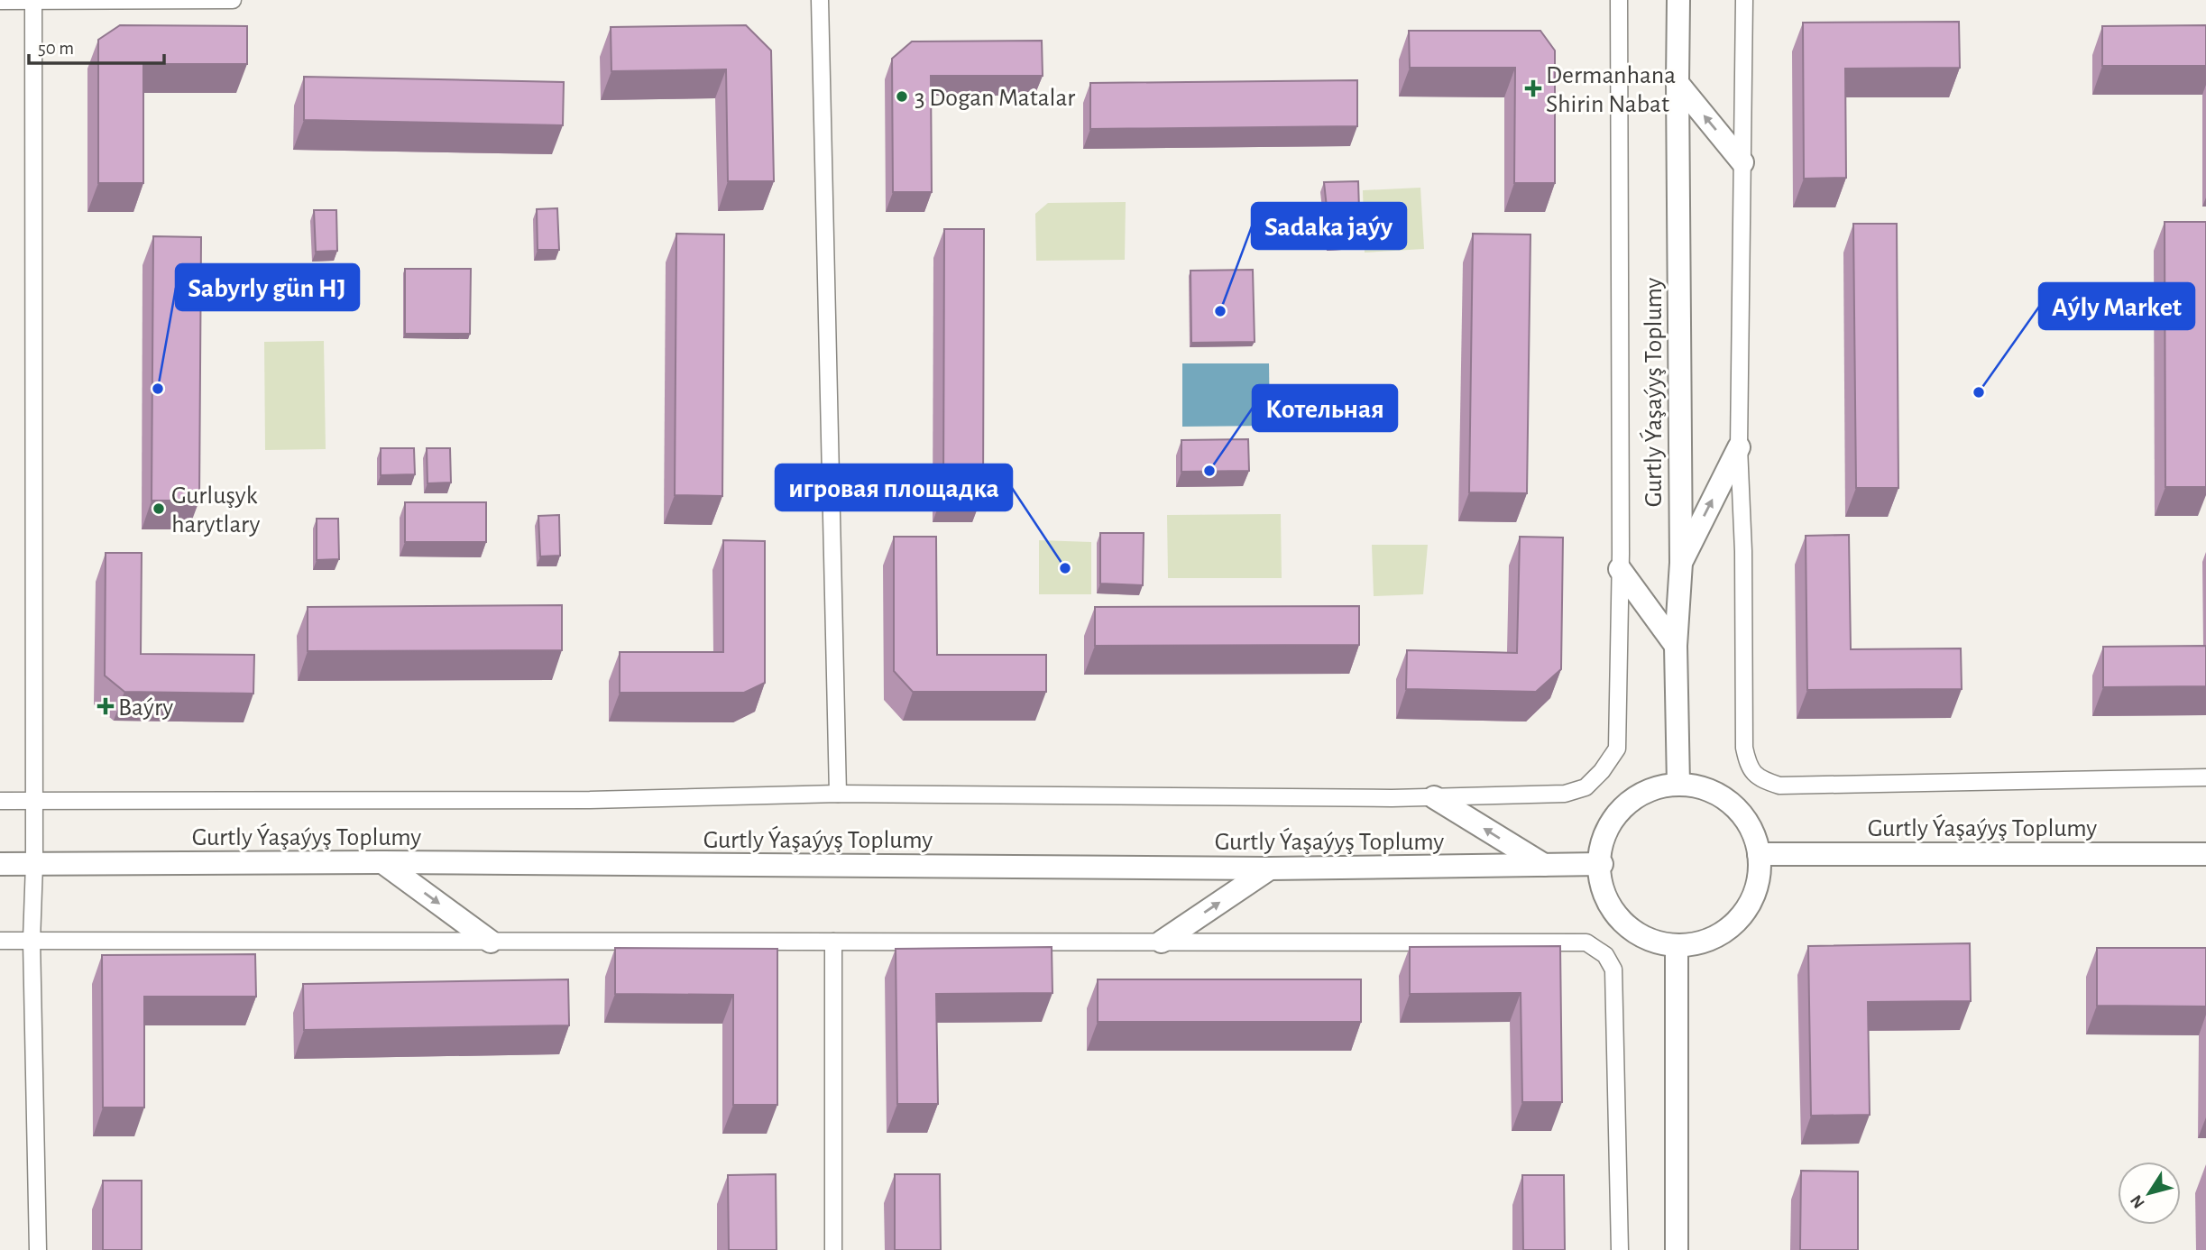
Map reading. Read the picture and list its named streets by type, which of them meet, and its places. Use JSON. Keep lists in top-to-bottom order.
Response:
{
  "streets": {
    "street": ["Gurtly Ýaşaýyş Toplumy"]
  },
  "places": {
    "health": ["Dermanhana Shirin Nabat", "Baýry"],
    "other": [
      "3 Dogan Matalar",
      "Sadaka jaýy",
      "Sabyrly gün HJ",
      "Aýly Market",
      "Котельная",
      "Gurluşyk harytlary",
      "игровая площадка"
    ]
  },
  "scale_bar": "50 m",
  "north": "bottom left"
}
